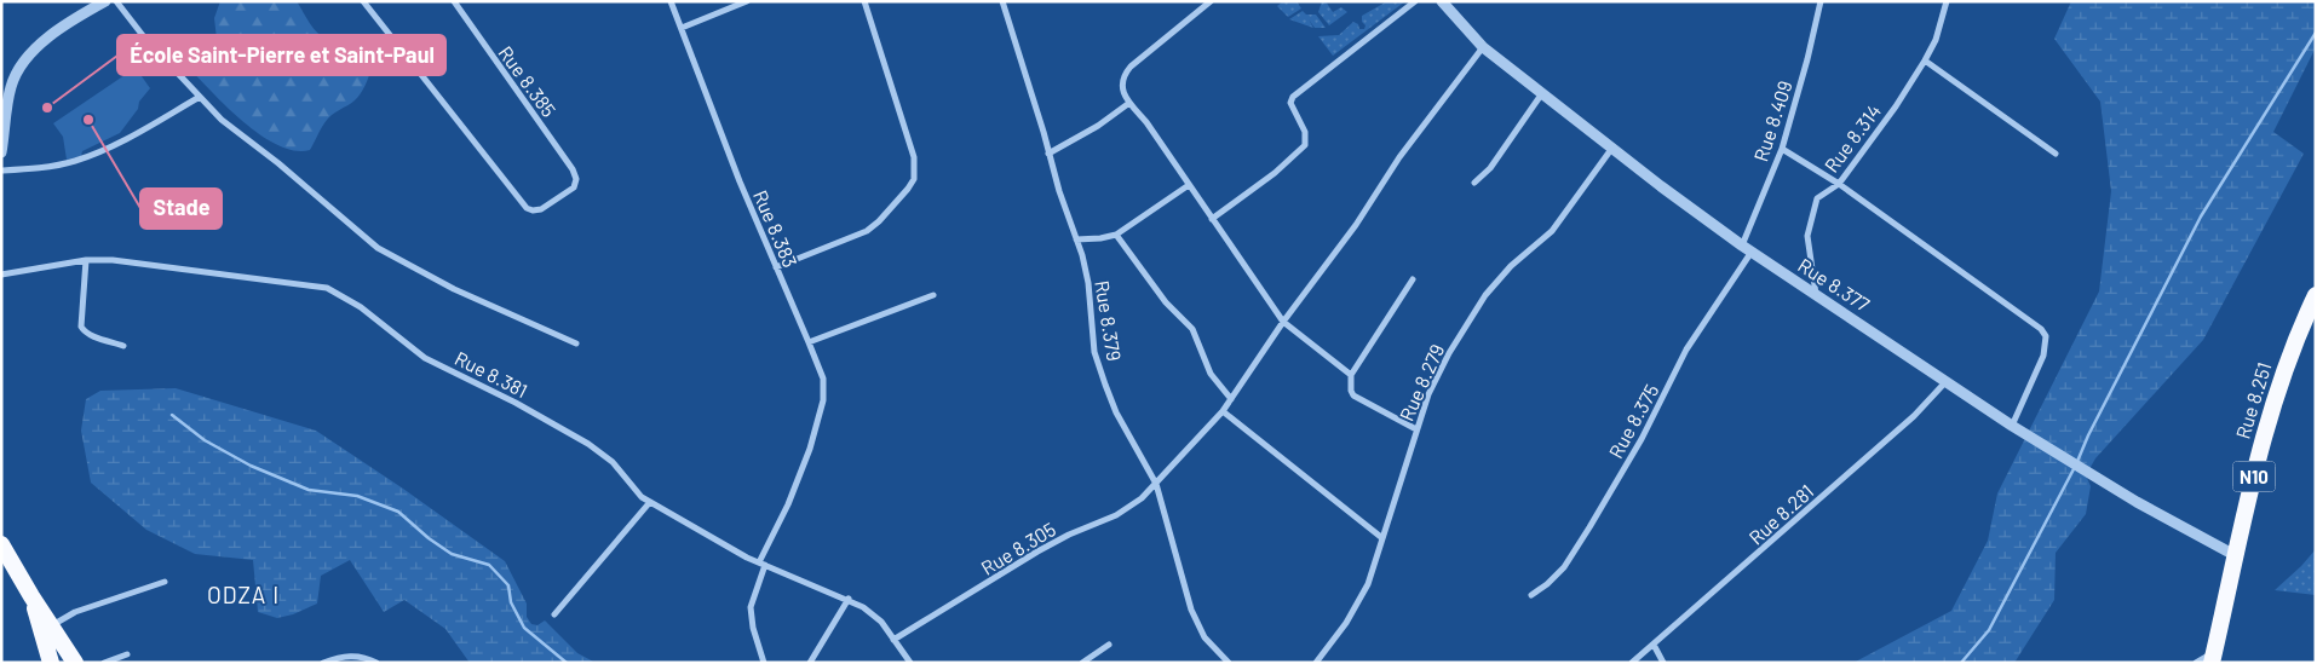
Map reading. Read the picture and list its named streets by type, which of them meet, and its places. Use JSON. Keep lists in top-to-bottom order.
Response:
{
  "streets": {
    "highway": ["Rue 8.251", "N10"],
    "street": [
      "Rue 8.385",
      "Rue 8.409",
      "Rue 8.314",
      "Rue 8.383",
      "Rue 8.377",
      "Rue 8.379",
      "Rue 8.381",
      "Rue 8.279",
      "Rue 8.375",
      "Rue 8.281",
      "Rue 8.305"
    ]
  },
  "crossings": [
    ["Rue 8.409", "Rue 8.377"],
    ["Rue 8.409", "Rue 8.375"],
    ["Rue 8.314", "Rue 8.377"],
    ["Rue 8.383", "Rue 8.381"],
    ["Rue 8.377", "Rue 8.279"],
    ["Rue 8.377", "Rue 8.251"],
    ["Rue 8.377", "Rue 8.375"],
    ["Rue 8.377", "Rue 8.281"],
    ["Rue 8.377", "Rue 8.305"],
    ["Rue 8.379", "Rue 8.305"],
    ["Rue 8.381", "Rue 8.305"]
  ],
  "districts": ["ODZA I"],
  "places": ["École Saint-Pierre et Saint-Paul", "Stade"]
}
